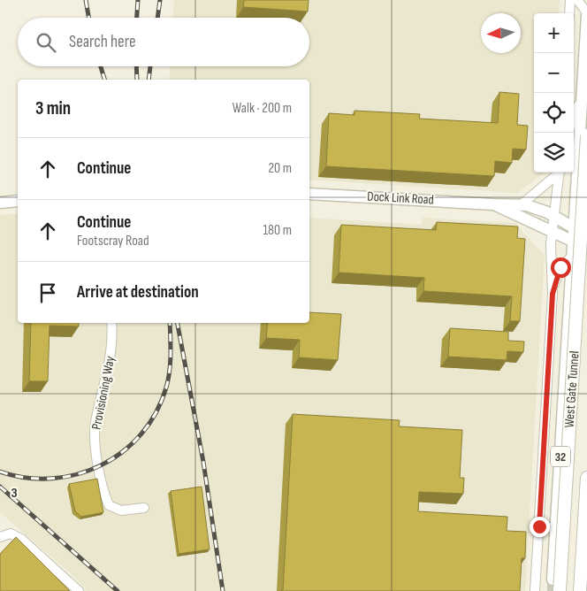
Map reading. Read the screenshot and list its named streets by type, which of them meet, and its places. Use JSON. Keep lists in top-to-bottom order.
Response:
{
  "streets": {
    "highway": ["West Gate Tunnel"],
    "main road": ["Dock Link Road", "32"],
    "street": ["Provisioning Way"]
  },
  "crossings": [
    ["Dock Link Road", "32"]
  ],
  "north": "left",
  "page": {
    "map_buttons": ["+", "−"],
    "search": "Search here",
    "heading": ["3 min", "Walk · 200 m"],
    "list": [
      ["Continue", "20 m"],
      ["Continue", "Footscray Road", "180 m"],
      "Arrive at destination"
    ]
  },
  "grid": {
    "rows": ["3"]
  }
}
